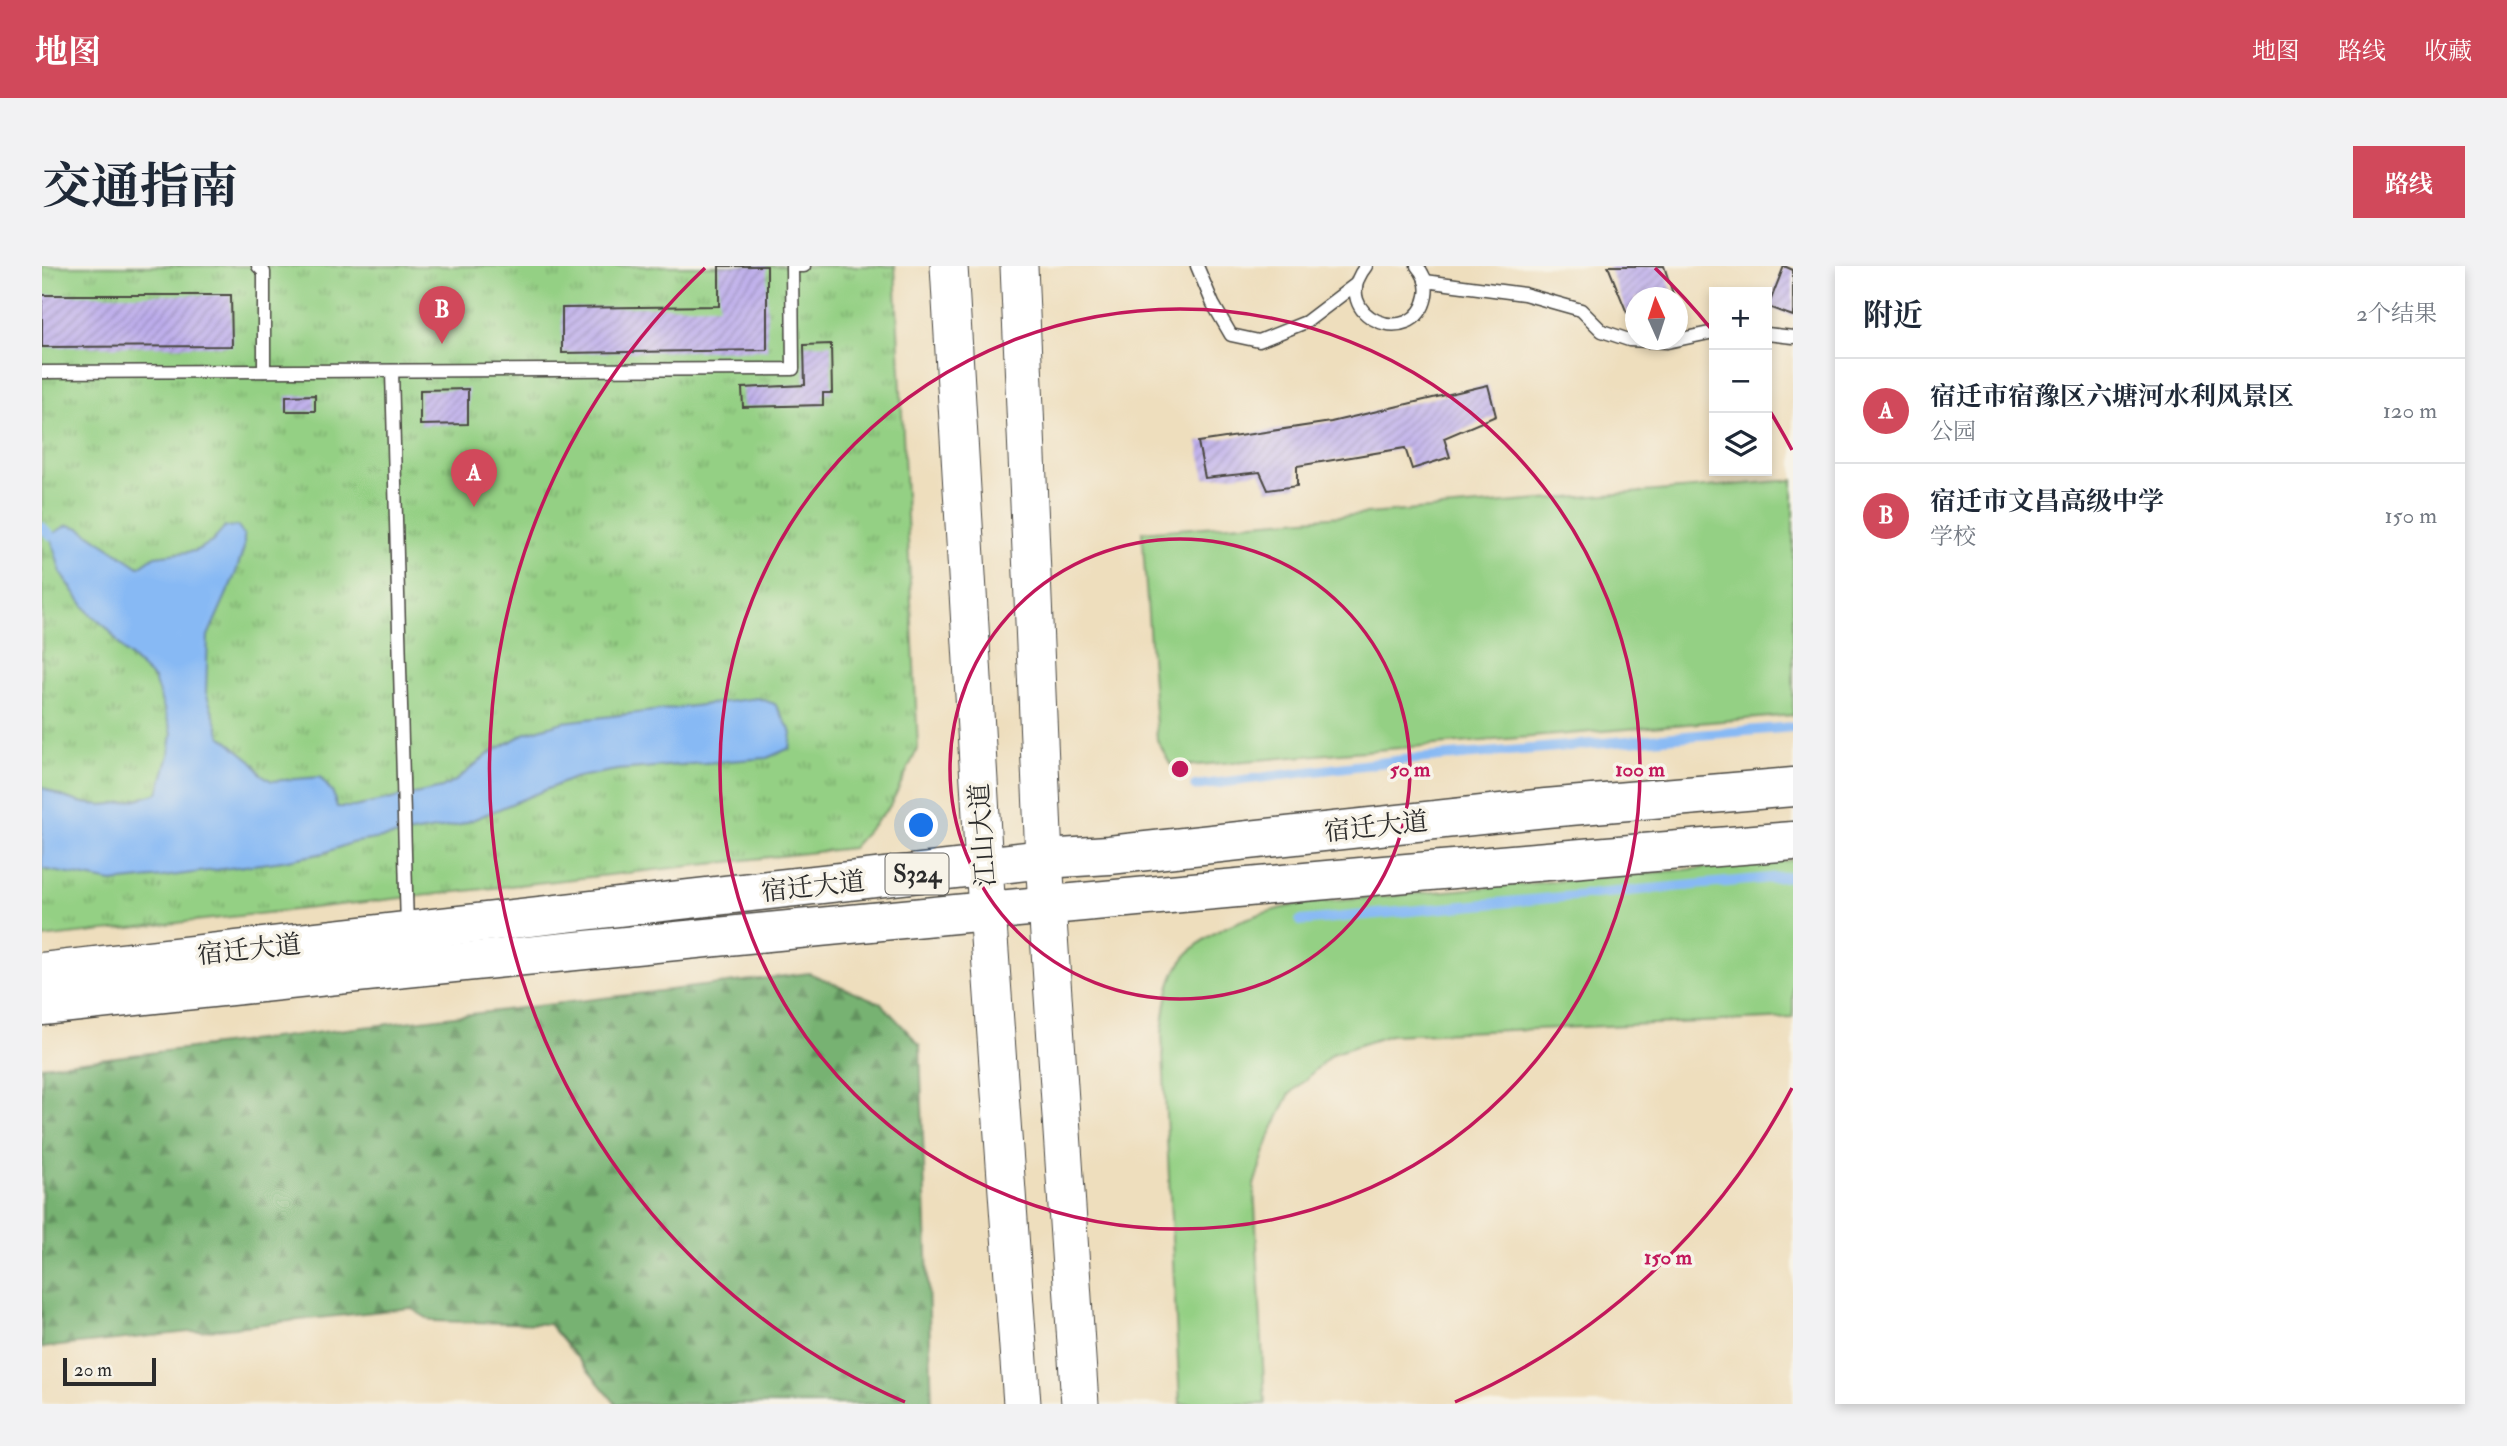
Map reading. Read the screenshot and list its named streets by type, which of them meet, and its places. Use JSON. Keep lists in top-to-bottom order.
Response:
{
  "streets": {
    "main road": ["宿迁大道", "江山大道", "S324"]
  },
  "crossings": [
    ["宿迁大道", "江山大道"]
  ],
  "scale_bar": "20 m",
  "north": "top",
  "page": {
    "header": "地图",
    "nav": ["地图", "路线", "收藏"],
    "buttons": "路线",
    "title": "交通指南",
    "heading": ["附近", "2个结果"],
    "pins": ["B", "A"],
    "map_buttons": ["+", "−"],
    "list": [
      {
        "mark": "A",
        "name": "宿迁市宿豫区六塘河水利风景区",
        "note": "公园",
        "value": "120 m"
      },
      {
        "mark": "B",
        "name": "宿迁市文昌高级中学",
        "note": "学校",
        "value": "150 m"
      }
    ],
    "scale": "20 m"
  },
  "rings": ["50 m", "100 m", "150 m"]
}
